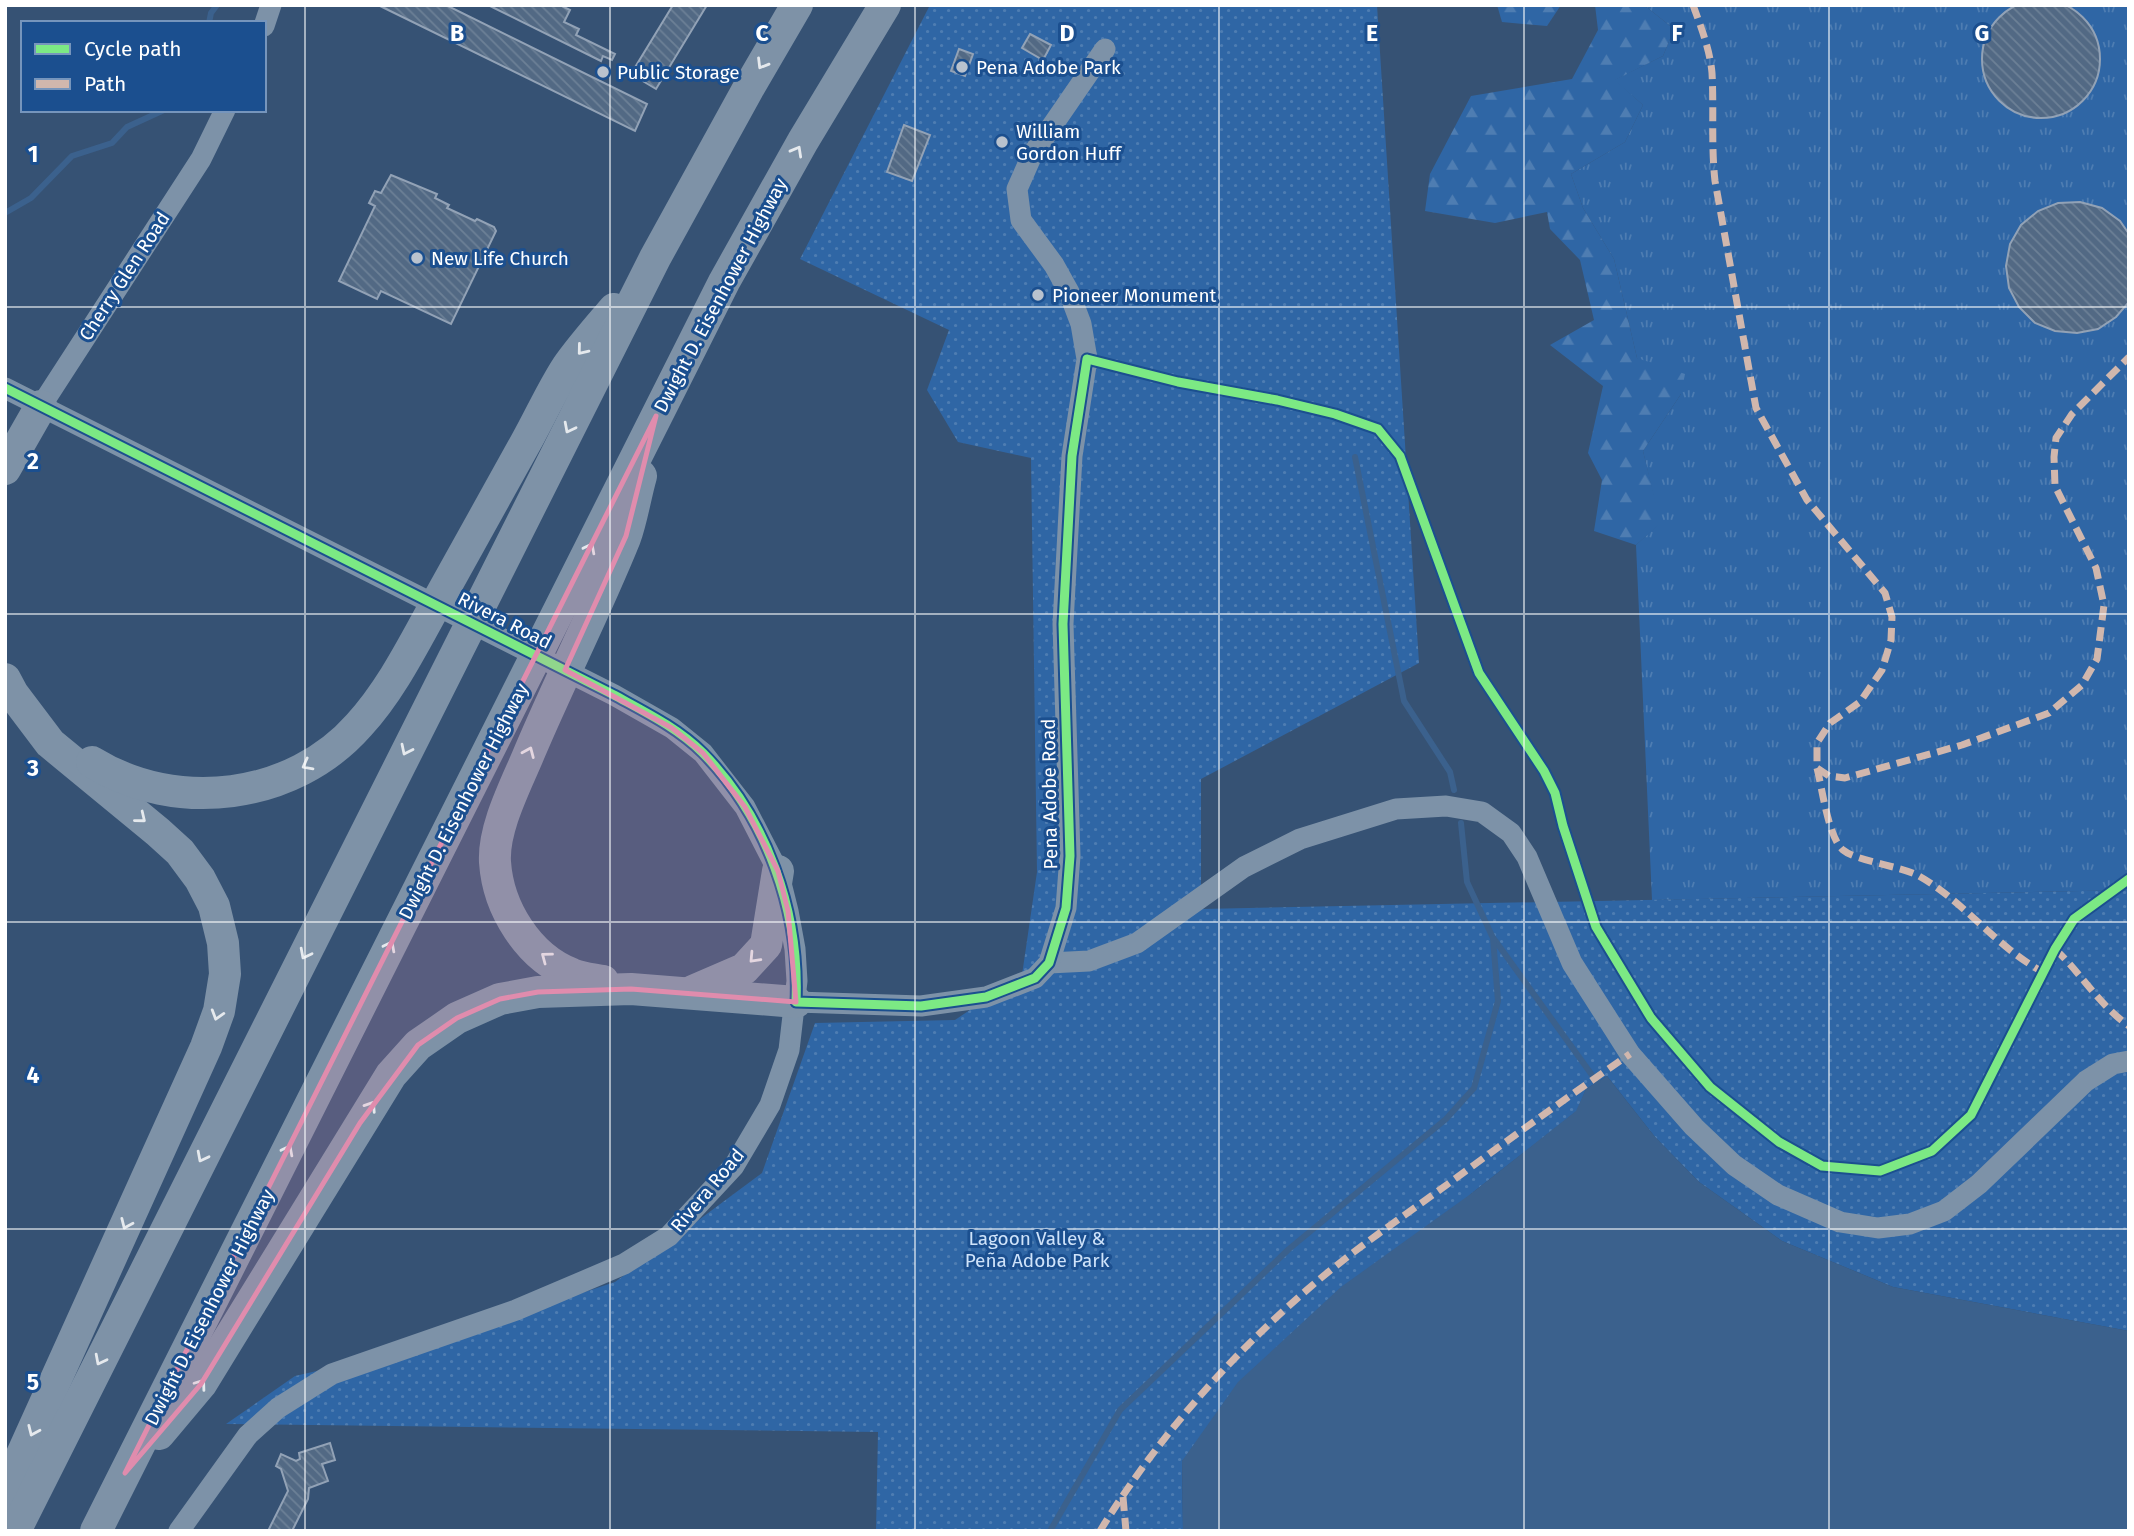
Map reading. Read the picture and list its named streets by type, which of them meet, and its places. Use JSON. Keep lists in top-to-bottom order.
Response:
{
  "streets": {
    "highway": ["Dwight D. Eisenhower Highway"],
    "street": ["Cherry Glen Road", "Rivera Road", "Pena Adobe Road"]
  },
  "crossings": [
    ["Cherry Glen Road", "Rivera Road"]
  ],
  "parks": ["Lagoon Valley & Peña Adobe Park"],
  "places": [
    "Pena Adobe Park",
    "Public Storage",
    "William Gordon Huff",
    "New Life Church",
    "Pioneer Monument"
  ],
  "legend": ["Cycle path", "Path"],
  "grid": {
    "columns": [
      "B",
      "C",
      "D",
      "E",
      "F",
      "G"
    ],
    "rows": [
      "1",
      "2",
      "3",
      "4",
      "5"
    ]
  }
}
